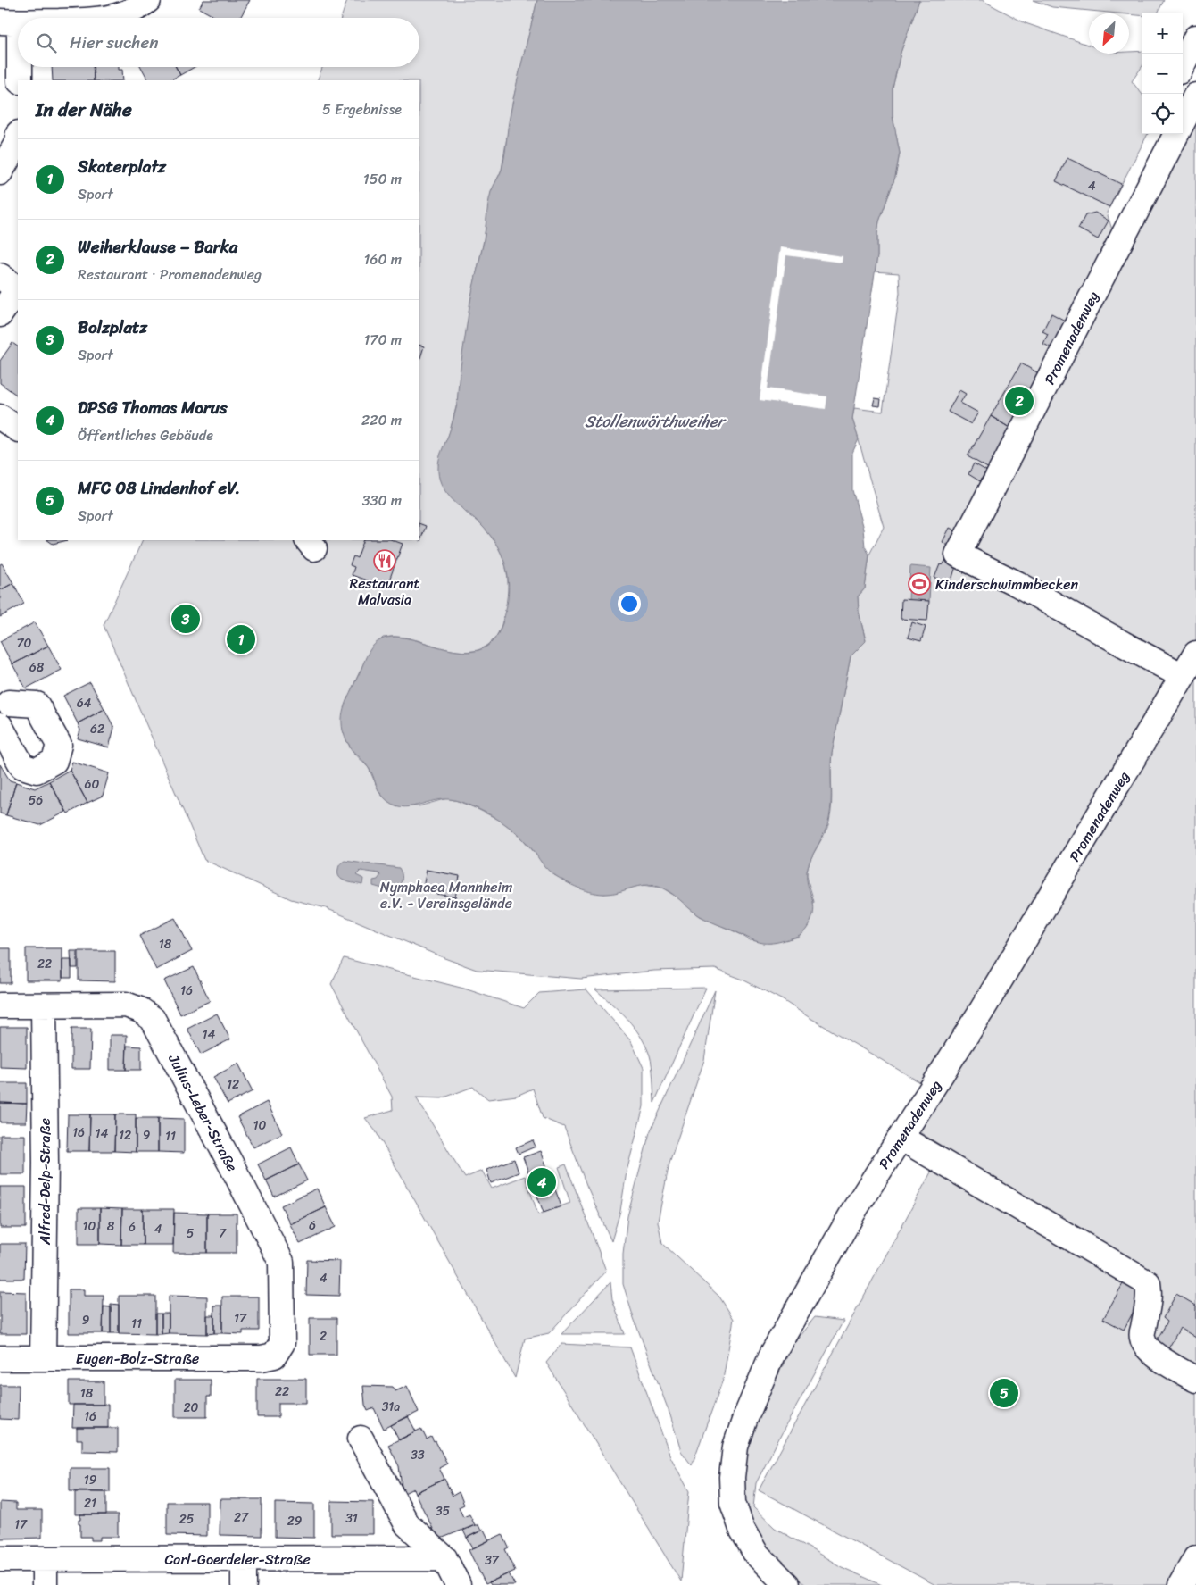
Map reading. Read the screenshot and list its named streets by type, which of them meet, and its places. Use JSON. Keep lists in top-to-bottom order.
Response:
{
  "streets": {
    "street": [
      "Promenadenweg",
      "Julius-Leber-Straße",
      "Alfred-Delp-Straße",
      "Eugen-Bolz-Straße",
      "Carl-Goerdeler-Straße"
    ]
  },
  "crossings": [
    ["Julius-Leber-Straße", "Alfred-Delp-Straße"],
    ["Julius-Leber-Straße", "Eugen-Bolz-Straße"],
    ["Alfred-Delp-Straße", "Eugen-Bolz-Straße"]
  ],
  "water": ["Stollenwörthweiher"],
  "parks": ["Nymphaea Mannheim e.V. - Vereinsgelände"],
  "places": {
    "restaurant": ["Restaurant Malvasia"],
    "sports": ["Kinderschwimmbecken"]
  },
  "house_numbers": [
    "4",
    "70",
    "68",
    "64",
    "62",
    "60",
    "56",
    "18",
    "22",
    "16",
    "14",
    "12",
    "10",
    "16",
    "14",
    "12",
    "9",
    "11",
    "6",
    "10",
    "8",
    "6",
    "4",
    "5",
    "7",
    "4",
    "17",
    "9",
    "11",
    "2",
    "22",
    "18",
    "31a",
    "20",
    "16",
    "33",
    "19",
    "21",
    "35",
    "27",
    "31",
    "25",
    "29",
    "17",
    "37"
  ],
  "north": "bottom left",
  "page": {
    "map_buttons": ["+", "−"],
    "search": "Hier suchen",
    "heading": ["In der Nähe", "5 Ergebnisse"],
    "list": [
      {
        "mark": "1",
        "name": "Skaterplatz",
        "note": "Sport",
        "value": "150 m"
      },
      {
        "mark": "2",
        "name": "Weiherklause – Barka",
        "note": "Restaurant · Promenadenweg",
        "value": "160 m"
      },
      {
        "mark": "3",
        "name": "Bolzplatz",
        "note": "Sport",
        "value": "170 m"
      },
      {
        "mark": "4",
        "name": "DPSG Thomas Morus",
        "note": "Öffentliches Gebäude",
        "value": "220 m"
      },
      {
        "mark": "5",
        "name": "MFC 08 Lindenhof eV.",
        "note": "Sport",
        "value": "330 m"
      }
    ],
    "pins": [
      "2",
      "3",
      "1",
      "4",
      "5"
    ]
  }
}
